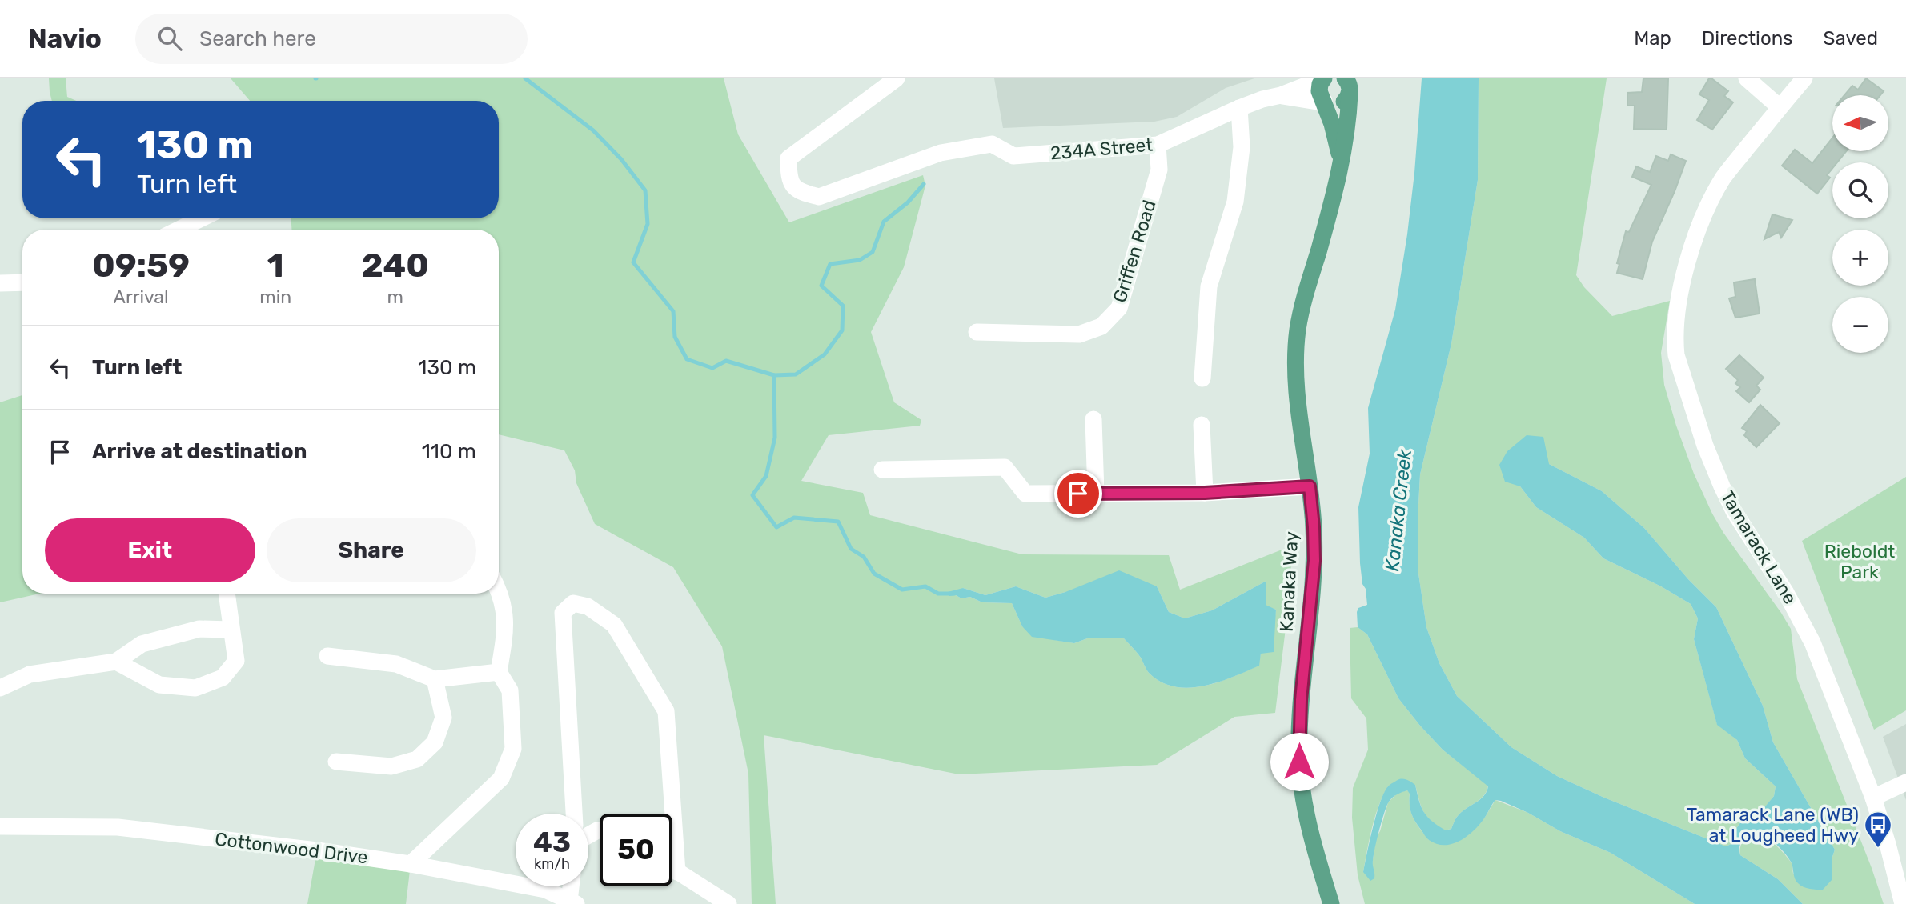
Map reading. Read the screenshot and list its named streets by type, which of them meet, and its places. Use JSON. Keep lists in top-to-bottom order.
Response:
{
  "streets": {
    "main road": ["Kanaka Way"],
    "street": [
      "234A Street",
      "Griffen Road",
      "Tamarack Lane",
      "Cottonwood Drive"
    ]
  },
  "crossings": [
    ["234A Street", "Griffen Road"],
    ["234A Street", "Kanaka Way"]
  ],
  "water": ["Kanaka Creek"],
  "parks": ["Rieboldt Park"],
  "places": {
    "bus stop": ["Tamarack Lane (WB) at Lougheed Hwy"]
  },
  "north": "left",
  "page": {
    "header": "Navio",
    "search": "Search here",
    "nav": ["Map", "Directions", "Saved"],
    "map_buttons": ["+", "−"],
    "turn": ["130 m", "Turn left"],
    "eta": [
      "09:59",
      "Arrival",
      "1",
      "min",
      "240",
      "m"
    ],
    "list": [
      {
        "name": "Turn left",
        "value": "130 m"
      },
      {
        "name": "Arrive at destination",
        "value": "110 m"
      }
    ],
    "buttons": ["Exit", "Share"],
    "speed": "43 km/h",
    "limit": "50"
  }
}
